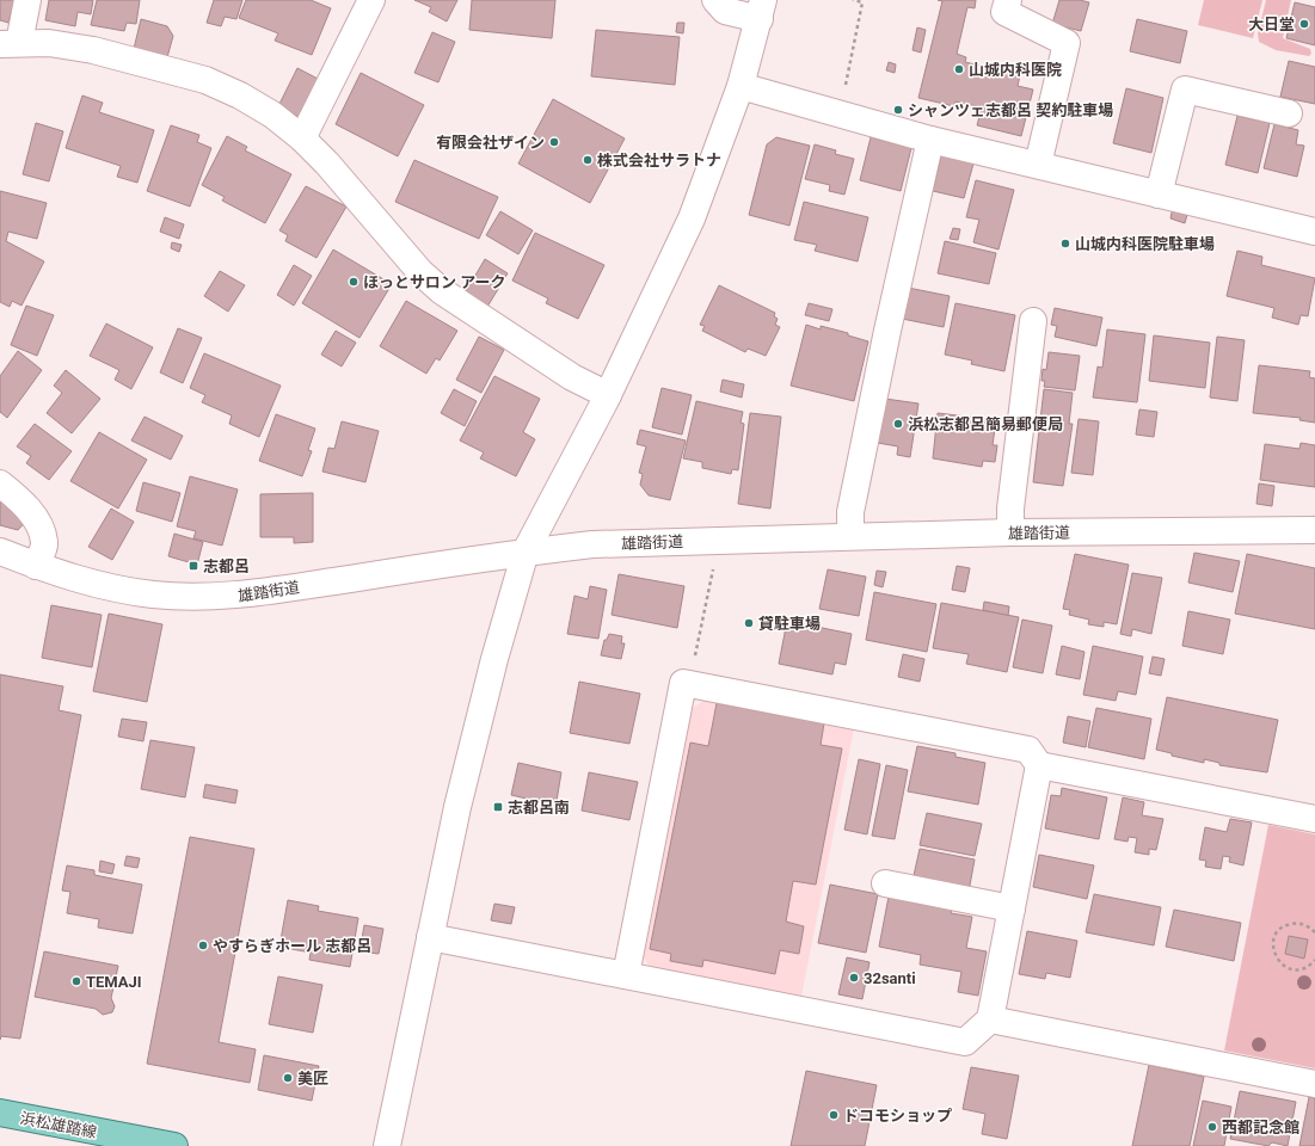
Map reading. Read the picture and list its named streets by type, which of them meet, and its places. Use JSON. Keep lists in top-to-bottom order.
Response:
{
  "streets": {
    "main road": ["浜松雄踏線"],
    "street": ["雄踏街道"]
  },
  "places": {
    "other": [
      "大日堂",
      "山城内科医院",
      "シャンツェ志都呂 契約駐車場",
      "有限会社ザイン",
      "株式会社サラトナ",
      "山城内科医院駐車場",
      "ほっとサロン アーク",
      "浜松志都呂簡易郵便局",
      "貸駐車場",
      "やすらぎホール 志都呂",
      "32santi",
      "TEMAJI",
      "美匠",
      "ドコモショップ",
      "西都記念館"
    ],
    "transit": ["志都呂", "志都呂南"]
  }
}
